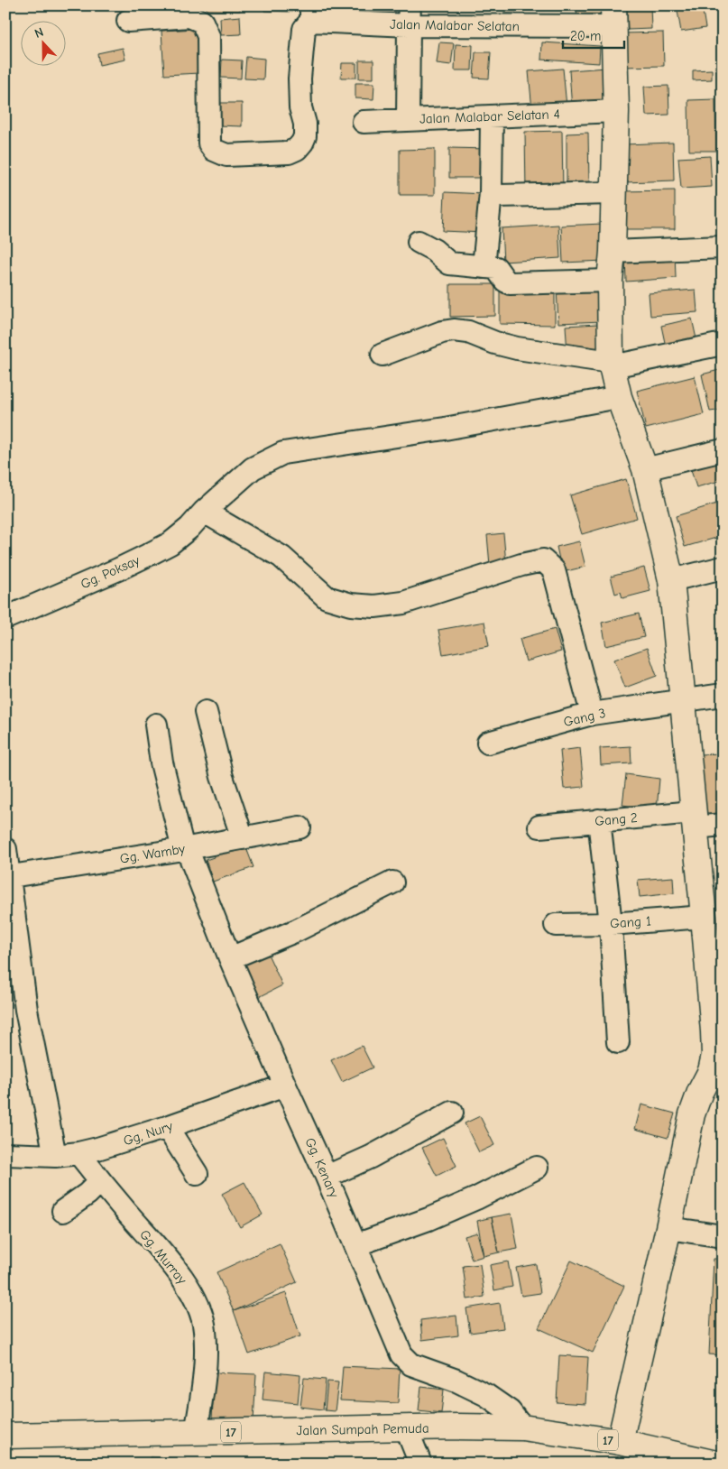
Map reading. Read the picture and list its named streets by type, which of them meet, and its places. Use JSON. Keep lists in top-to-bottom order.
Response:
{
  "streets": {
    "main road": ["Jalan Sumpah Pemuda", "17"],
    "street": [
      "Jalan Malabar Selatan",
      "Jalan Malabar Selatan 4",
      "Gg. Poksay",
      "Gang 3",
      "Gang 2",
      "Gg. Wamby",
      "Gang 1",
      "Gg, Nury",
      "Gg. Kenary",
      "Gg. Murray"
    ]
  },
  "crossings": [
    ["Gg. Wamby", "Gg. Kenary"],
    ["Gg, Nury", "Gg. Kenary"],
    ["Gg, Nury", "Gg. Murray"],
    ["Gg. Kenary", "Jalan Sumpah Pemuda"],
    ["Gg. Murray", "Jalan Sumpah Pemuda"]
  ],
  "scale_bar": "20 m",
  "north": "top"
}
